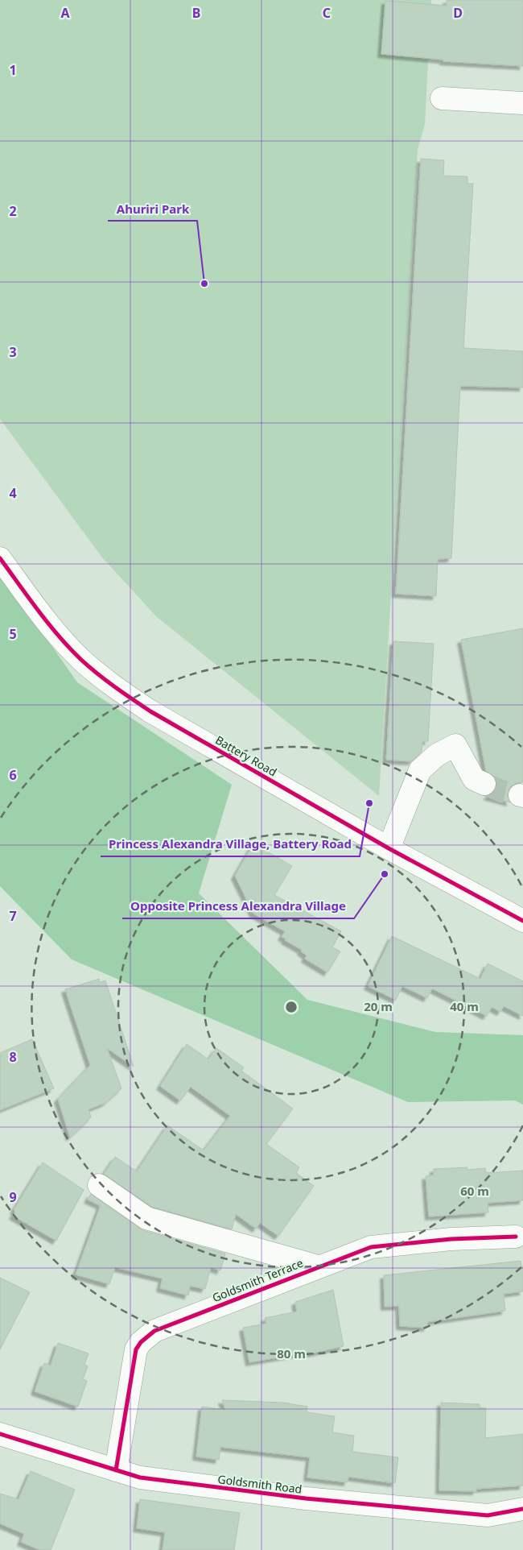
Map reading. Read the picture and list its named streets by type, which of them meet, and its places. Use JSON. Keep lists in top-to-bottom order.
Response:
{
  "streets": {
    "street": ["Battery Road", "Goldsmith Terrace", "Goldsmith Road"]
  },
  "crossings": [
    ["Goldsmith Terrace", "Goldsmith Road"]
  ],
  "places": ["Ahuriri Park", "Princess Alexandra Village, Battery Road", "Opposite Princess Alexandra Village"],
  "grid": {
    "columns": [
      "A",
      "B",
      "C",
      "D"
    ],
    "rows": [
      "1",
      "2",
      "3",
      "4",
      "5",
      "6",
      "7",
      "8",
      "9"
    ]
  },
  "rings": [
    "20 m",
    "40 m",
    "60 m",
    "80 m"
  ]
}
